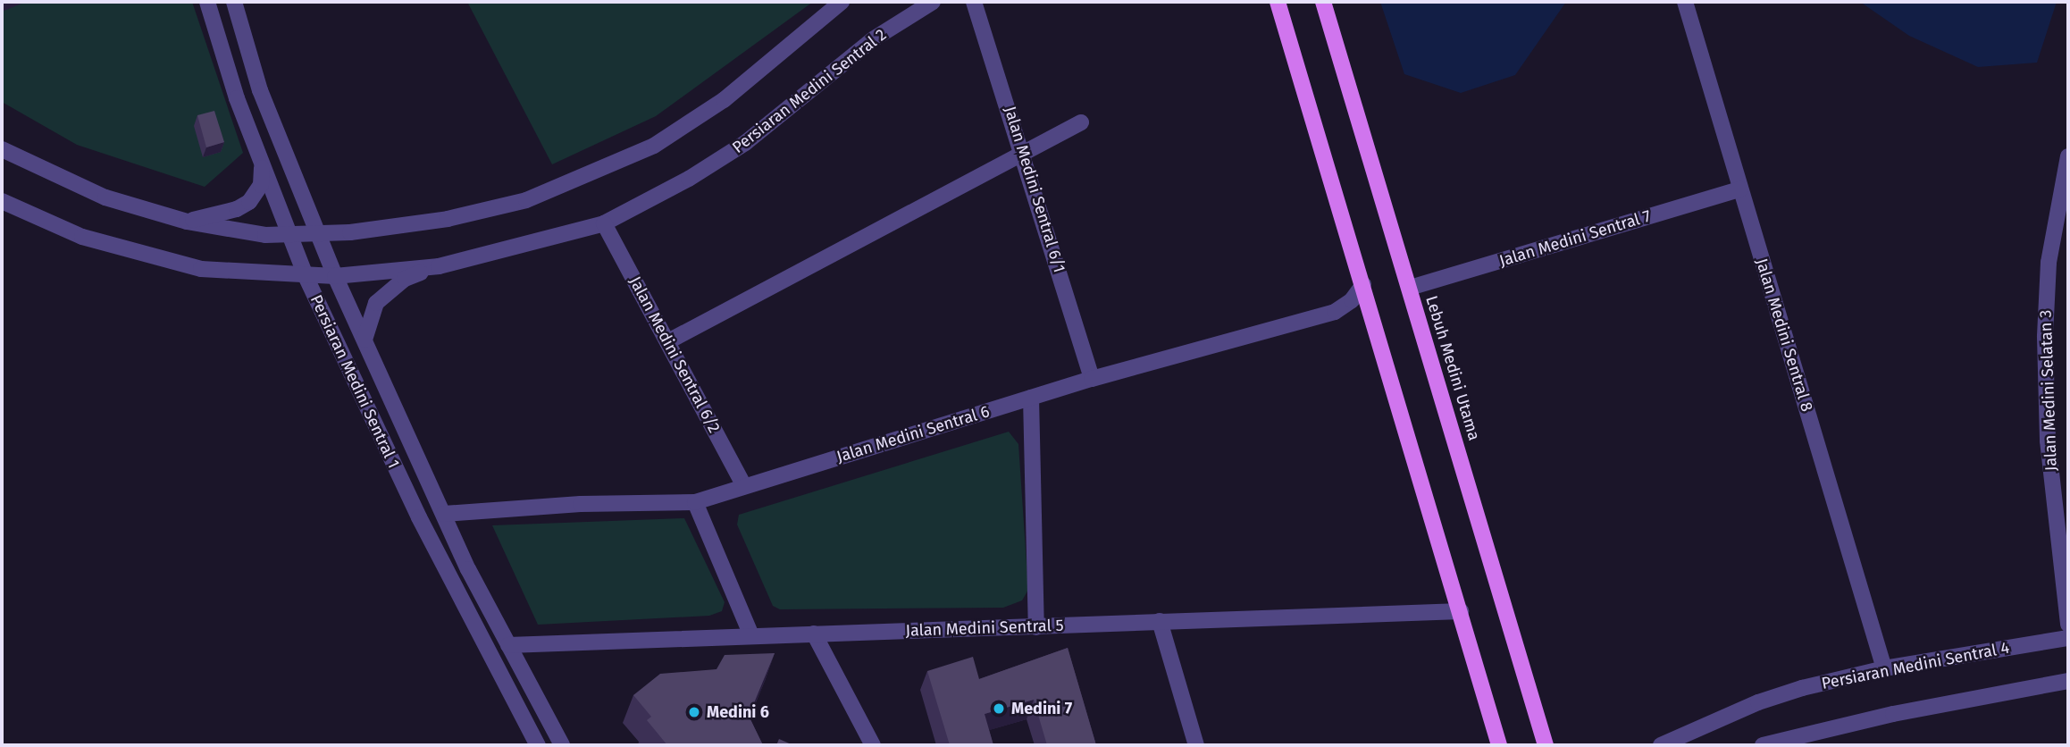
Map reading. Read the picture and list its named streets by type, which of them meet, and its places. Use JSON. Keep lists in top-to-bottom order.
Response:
{
  "streets": {
    "main road": ["Lebuh Medini Utama"],
    "street": [
      "Persiaran Medini Sentral 2",
      "Jalan Medini Sentral 6/1",
      "Jalan Medini Sentral 7",
      "Jalan Medini Sentral 8",
      "Jalan Medini Sentral 6/2",
      "Persiaran Medini Sentral 1",
      "Jalan Medini Selatan 3",
      "Jalan Medini Sentral 6",
      "Jalan Medini Sentral 5",
      "Persiaran Medini Sentral 4"
    ]
  },
  "crossings": [
    ["Persiaran Medini Sentral 2", "Jalan Medini Sentral 6/2"],
    ["Persiaran Medini Sentral 2", "Persiaran Medini Sentral 1"],
    ["Jalan Medini Sentral 6/1", "Jalan Medini Sentral 6"],
    ["Jalan Medini Sentral 7", "Jalan Medini Sentral 8"],
    ["Jalan Medini Sentral 7", "Lebuh Medini Utama"],
    ["Jalan Medini Sentral 8", "Persiaran Medini Sentral 4"],
    ["Jalan Medini Sentral 6/2", "Jalan Medini Sentral 6"],
    ["Persiaran Medini Sentral 1", "Jalan Medini Sentral 6"],
    ["Persiaran Medini Sentral 1", "Jalan Medini Sentral 5"]
  ],
  "places": ["Medini 7", "Medini 6"]
}
